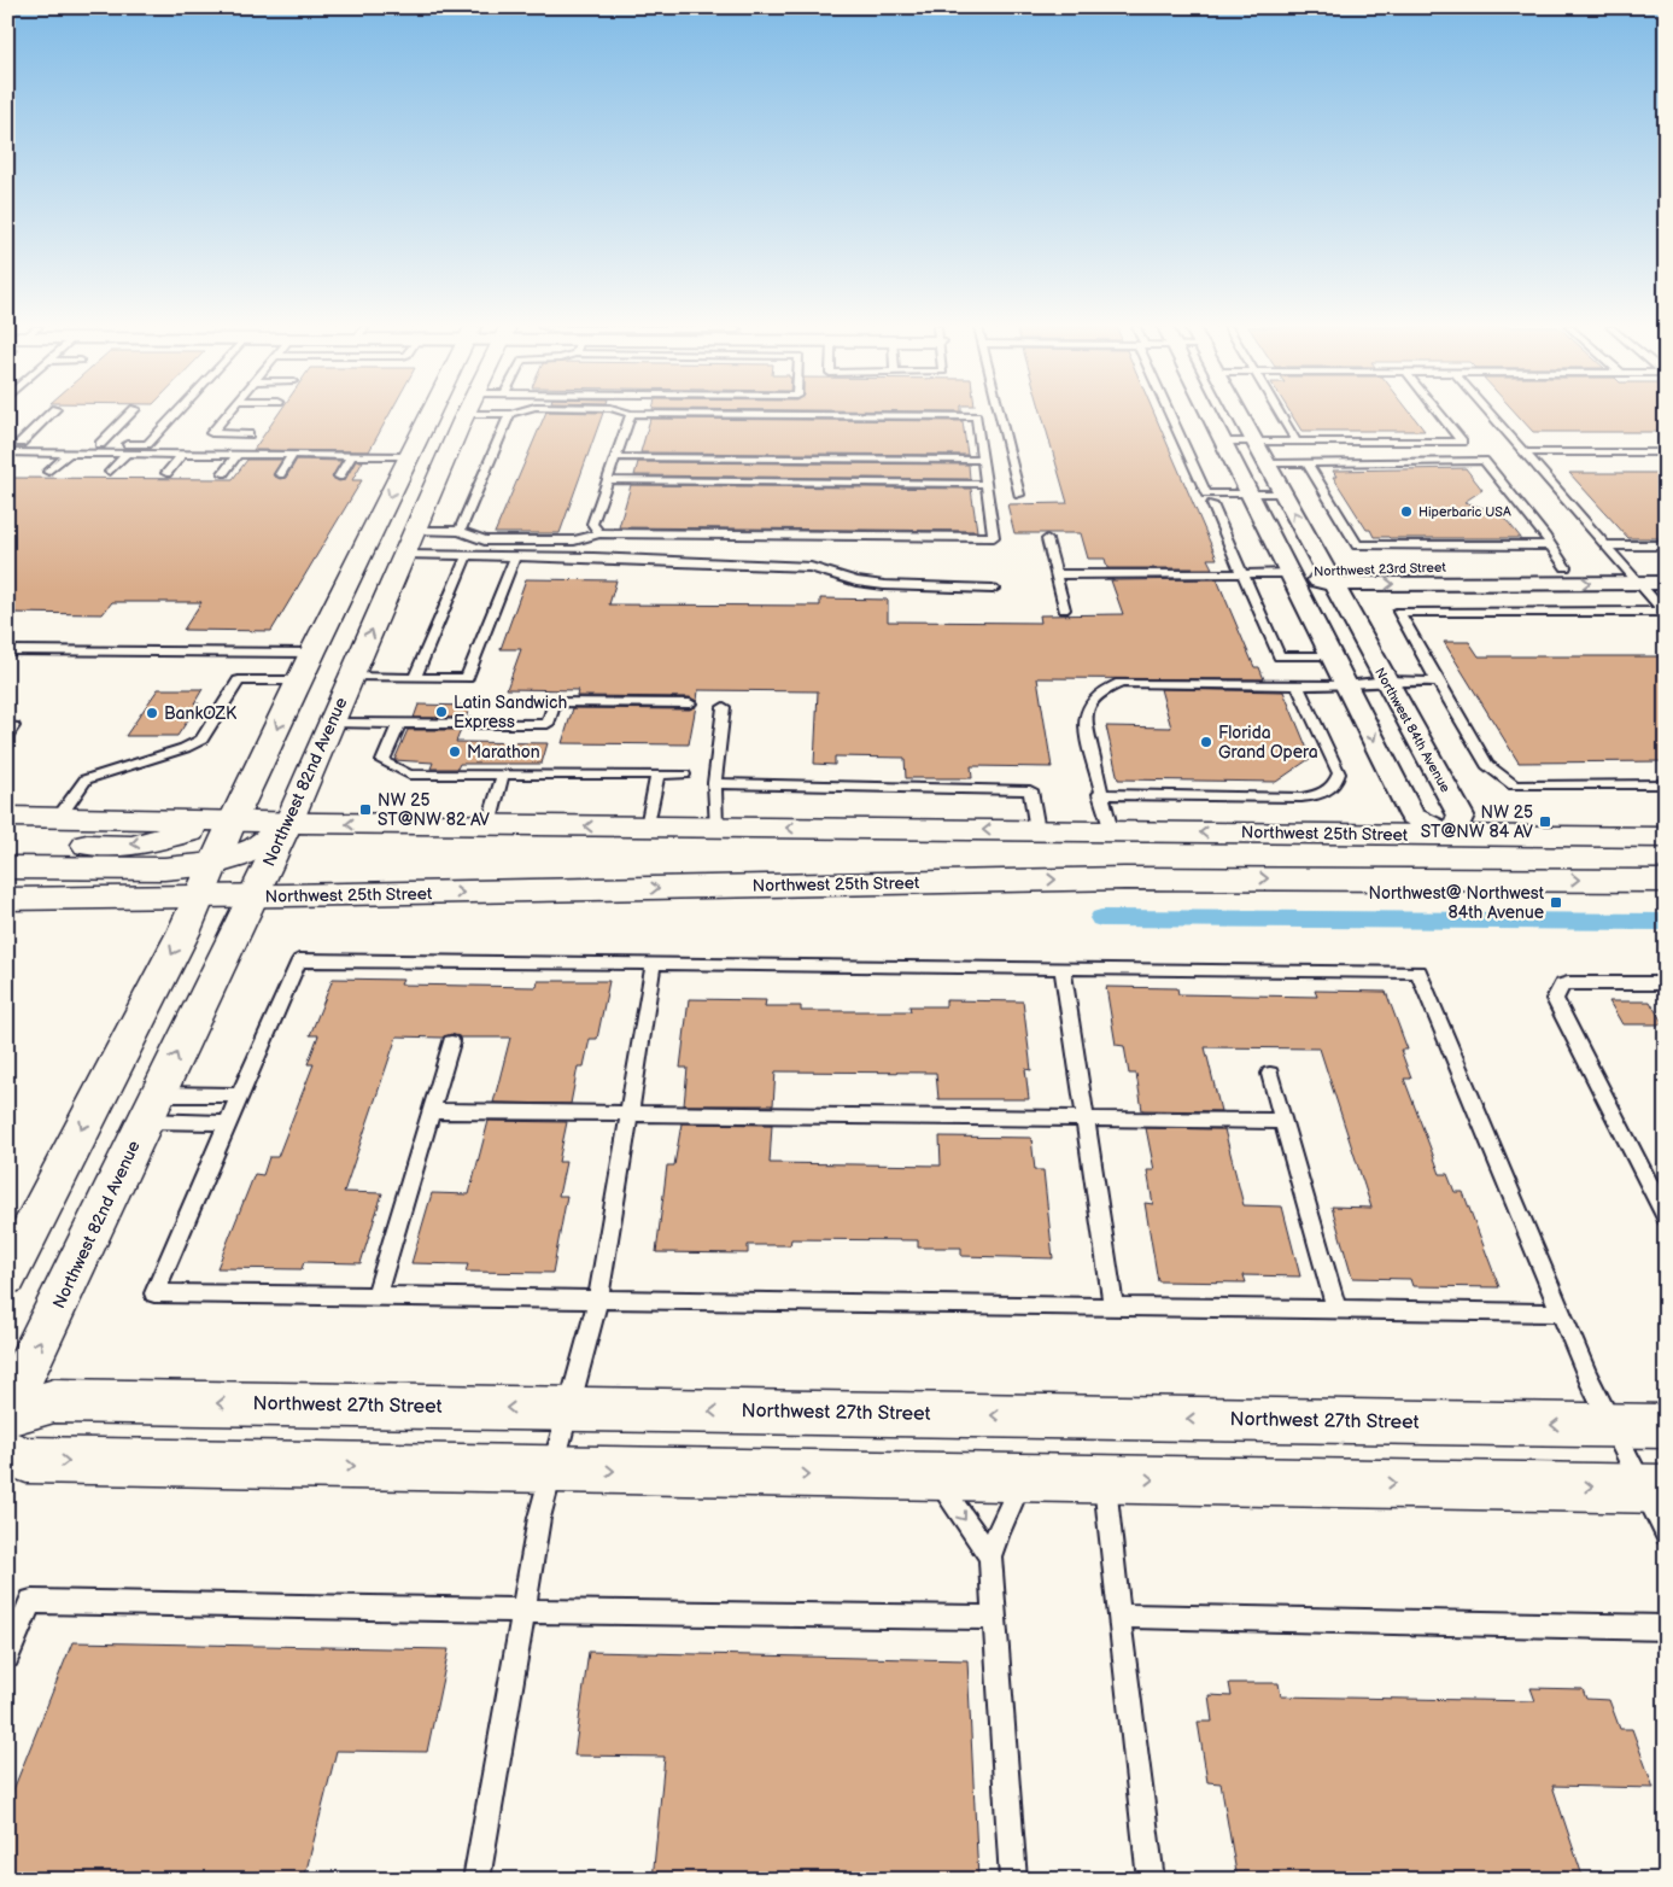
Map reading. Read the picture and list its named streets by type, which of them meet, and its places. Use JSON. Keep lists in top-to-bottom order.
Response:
{
  "streets": {
    "street": [
      "Northwest 23rd Street",
      "Northwest 84th Avenue",
      "Northwest 82nd Avenue",
      "Northwest 25th Street",
      "Northwest 27th Street"
    ]
  },
  "crossings": [
    ["Northwest 23rd Street", "Northwest 84th Avenue"],
    ["Northwest 84th Avenue", "Northwest 25th Street"],
    ["Northwest 82nd Avenue", "Northwest 25th Street"]
  ],
  "places": {
    "other": [
      "Hiperbaric USA",
      "Latin Sandwich Express",
      "BankOZK",
      "Florida Grand Opera",
      "Marathon"
    ],
    "transit": ["NW 25 ST@NW 82 AV", "NW 25 ST@NW 84 AV", "Northwest@ Northwest 84th Avenue"]
  }
}
